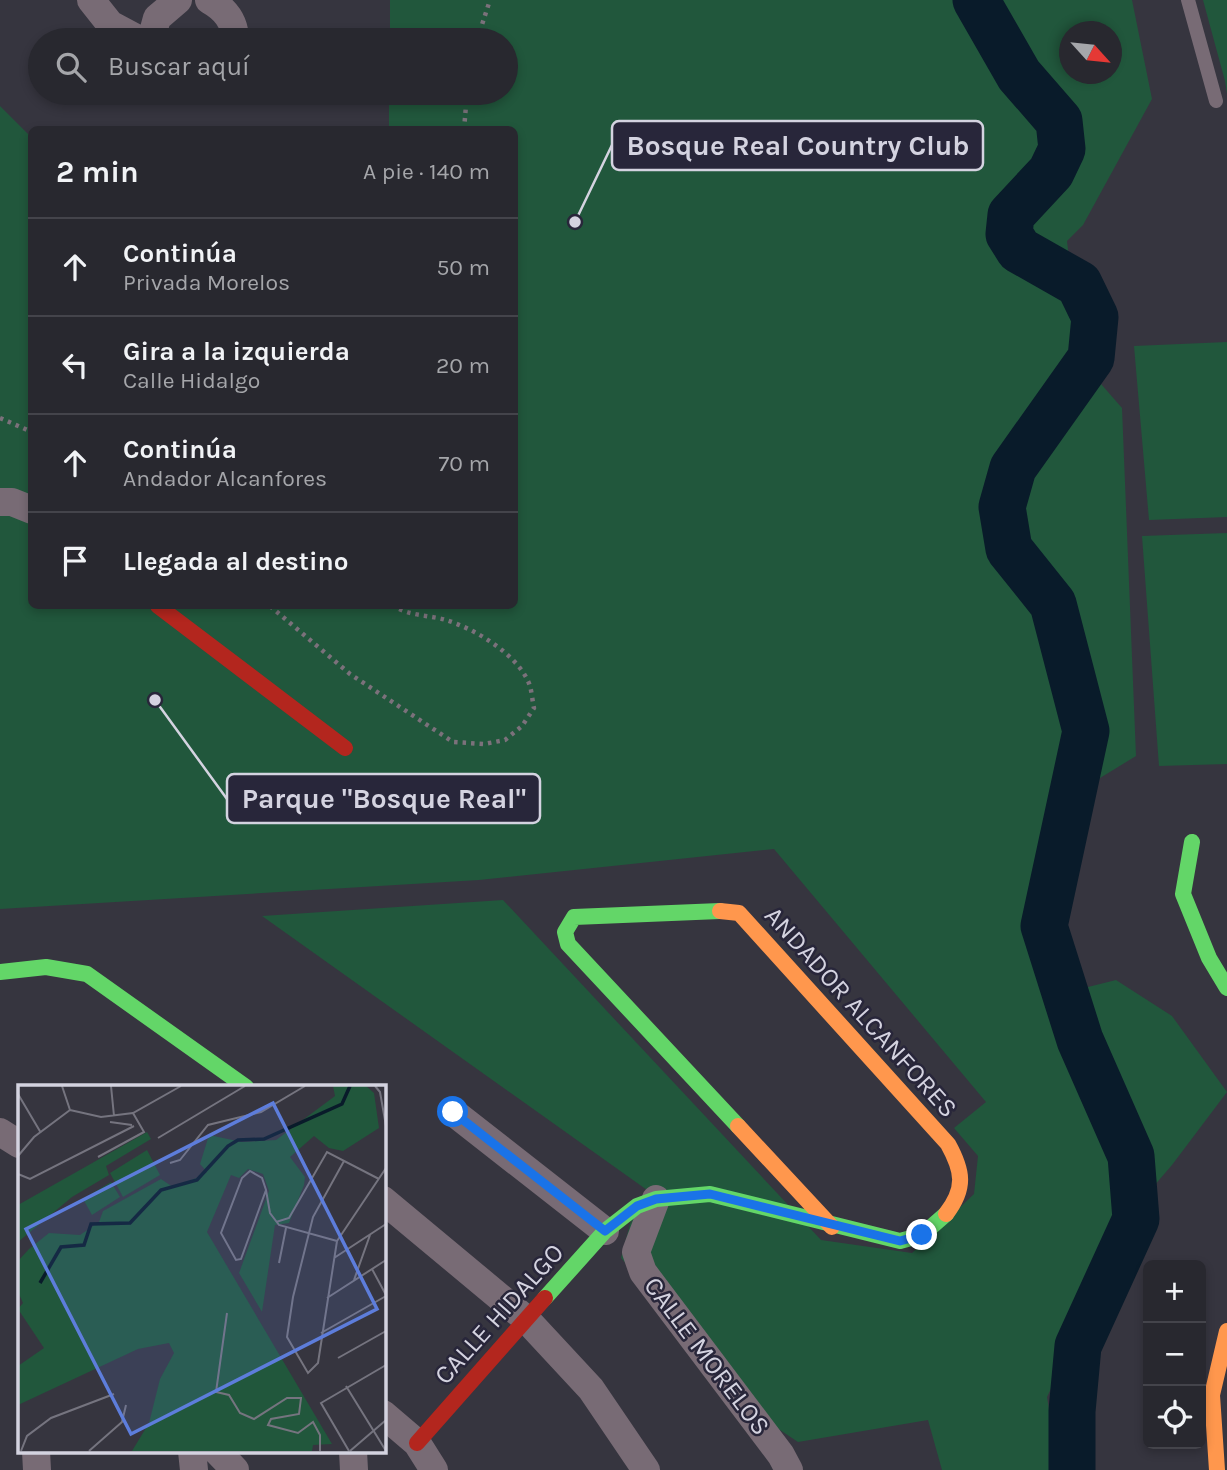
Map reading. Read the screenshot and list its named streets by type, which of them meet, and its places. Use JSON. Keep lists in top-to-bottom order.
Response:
{
  "streets": {
    "street": ["ANDADOR ALCANFORES", "CALLE HIDALGO", "CALLE MORELOS"]
  },
  "crossings": [
    ["ANDADOR ALCANFORES", "CALLE HIDALGO"],
    ["ANDADOR ALCANFORES", "CALLE MORELOS"],
    ["CALLE HIDALGO", "CALLE MORELOS"]
  ],
  "places": ["Bosque Real Country Club", "Parque \"Bosque Real\""],
  "north": "bottom right",
  "page": {
    "search": "Buscar aquí",
    "heading": ["2 min", "A pie · 140 m"],
    "list": [
      ["Continúa", "Privada Morelos", "50 m"],
      ["Gira a la izquierda", "Calle Hidalgo", "20 m"],
      ["Continúa", "Andador Alcanfores", "70 m"],
      "Llegada al destino"
    ],
    "map_buttons": ["+", "−"]
  }
}
